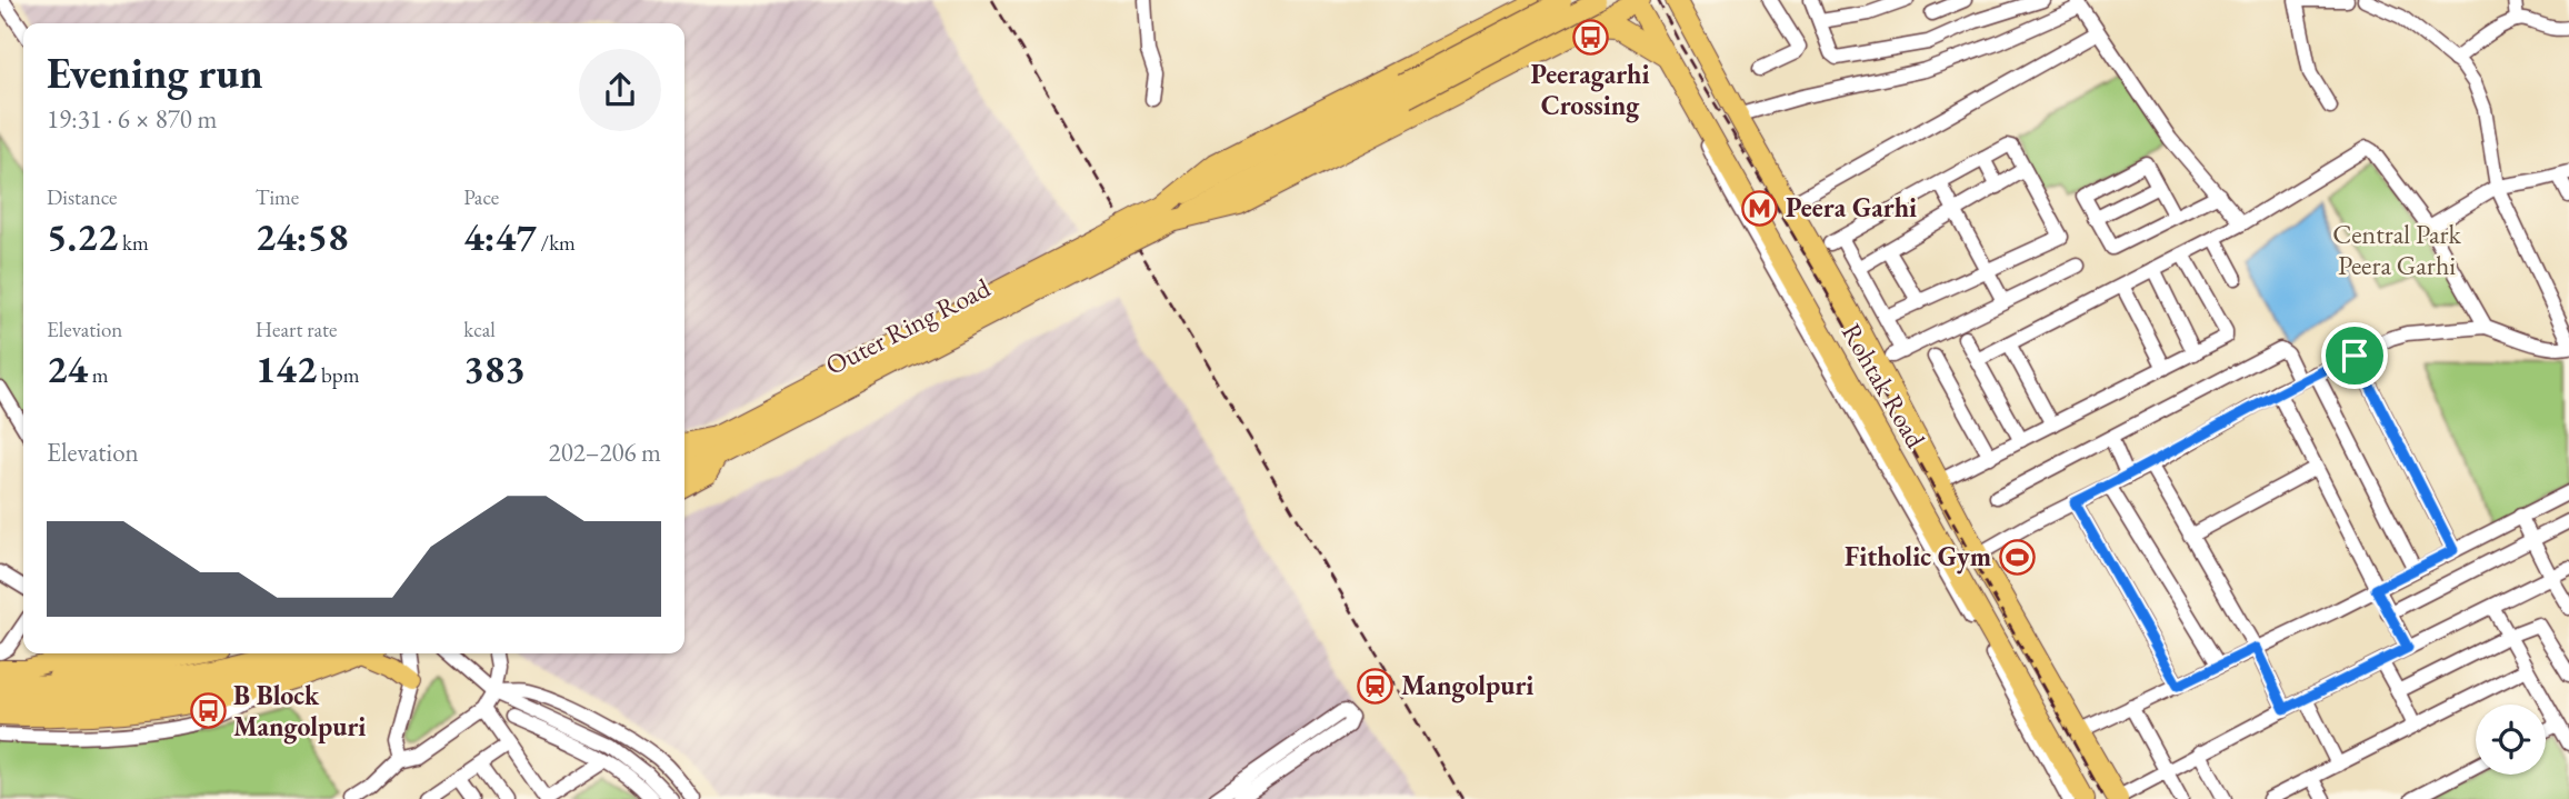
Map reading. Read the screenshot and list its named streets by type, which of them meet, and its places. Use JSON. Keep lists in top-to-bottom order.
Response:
{
  "streets": {
    "highway": ["Outer Ring Road", "Rohtak Road"]
  },
  "crossings": [
    ["Outer Ring Road", "Rohtak Road"]
  ],
  "parks": ["Central Park Peera Garhi"],
  "places": {
    "bus stop": ["Peeragarhi Crossing", "B Block Mangolpuri"],
    "metro station": ["Peera Garhi"],
    "sports": ["Fitholic Gym"],
    "station": ["Mangolpuri"]
  },
  "page": {
    "heading": ["Evening run", "19:31 · 6 × 870 m"],
    "stats": [
      ["Distance", "5.22 km"],
      ["Time", "24:58"],
      ["Pace", "4:47 /km"],
      ["Elevation", "24 m"],
      ["Heart rate", "142 bpm"],
      ["kcal", "383"]
    ],
    "chart": ["Elevation", "202–206 m"]
  }
}
